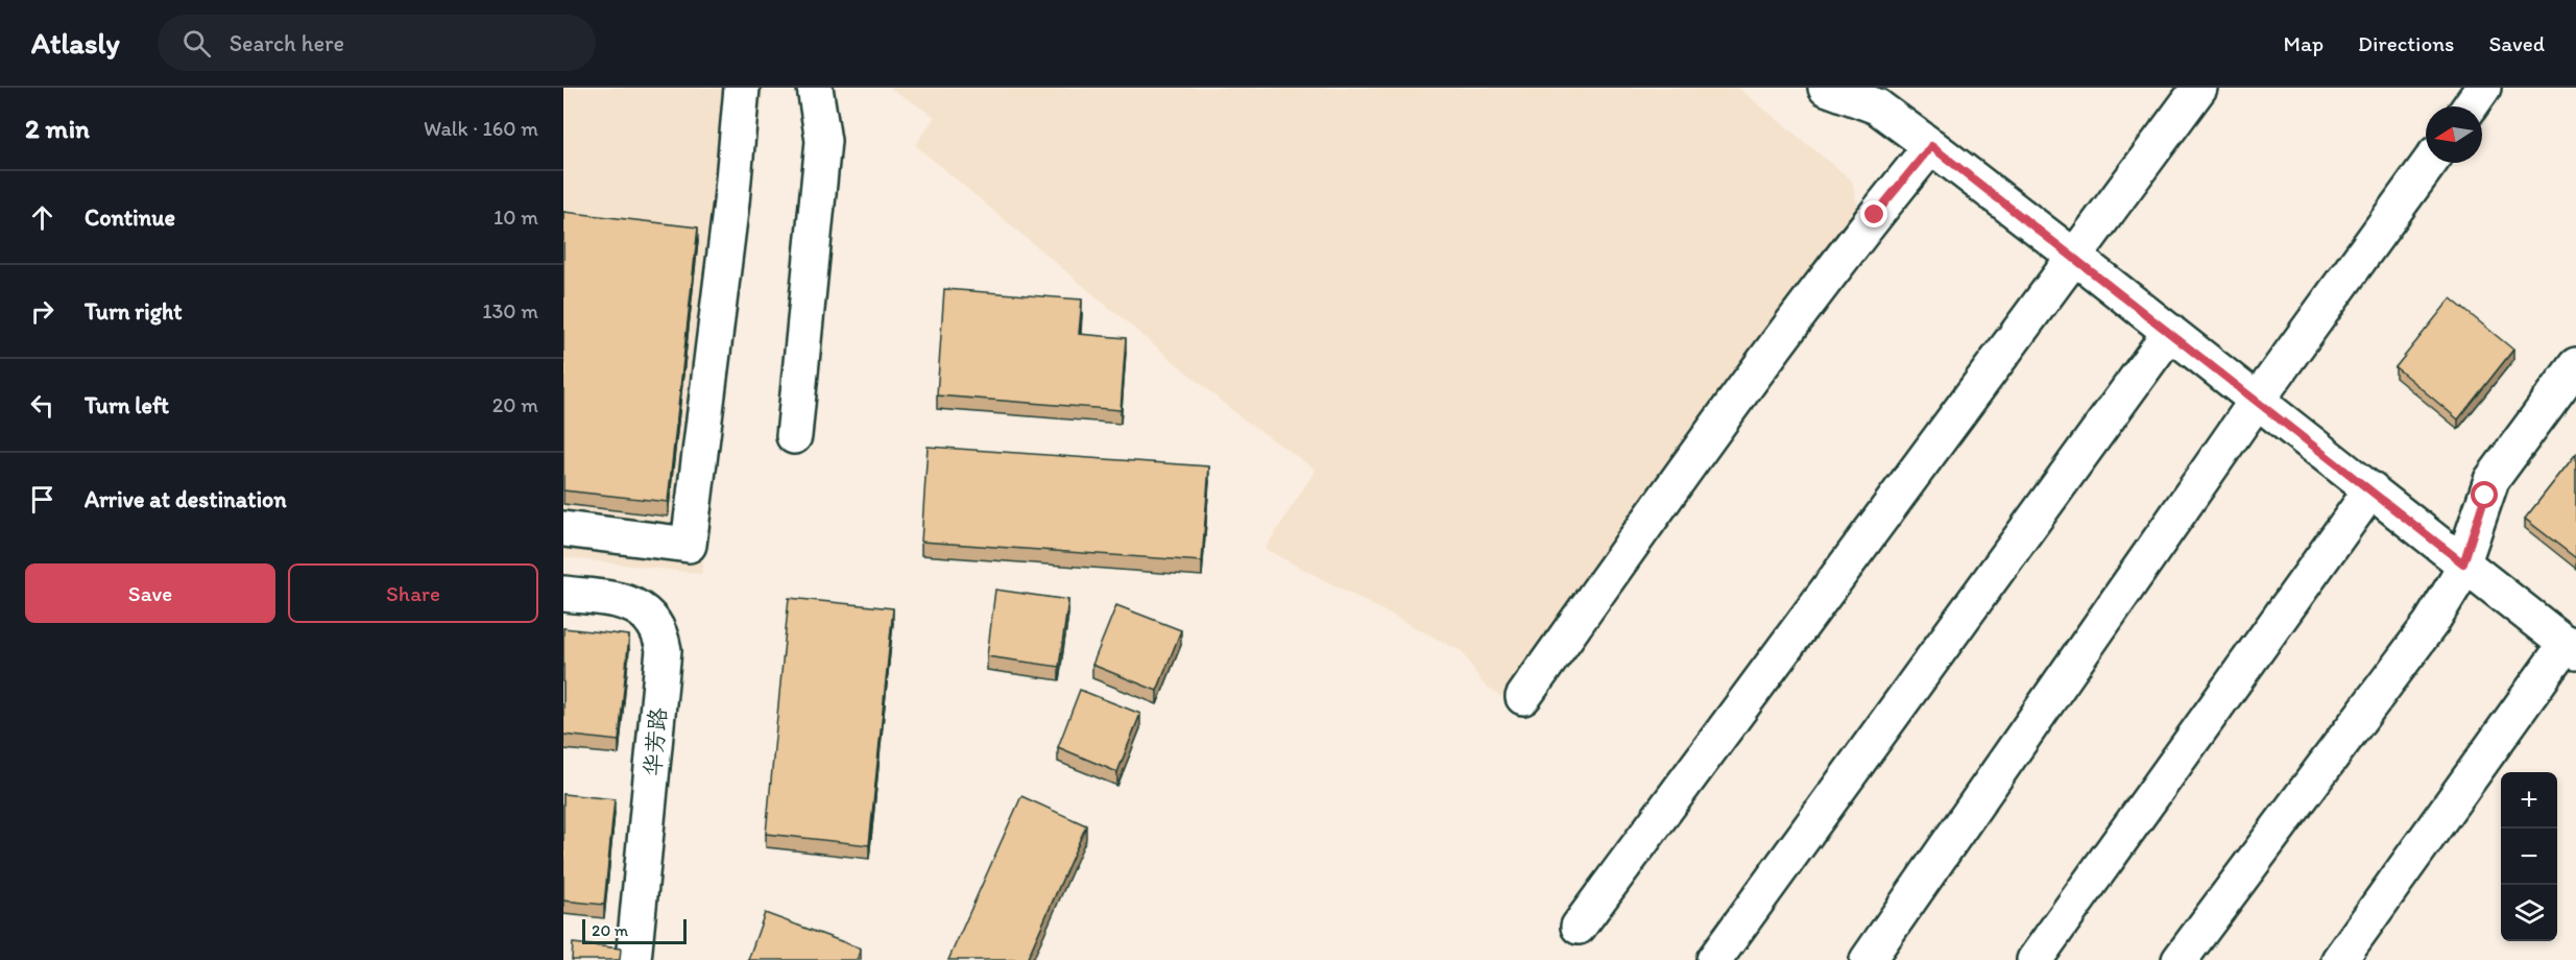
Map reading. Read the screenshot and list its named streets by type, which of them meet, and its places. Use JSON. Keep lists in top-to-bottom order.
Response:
{
  "streets": {
    "street": ["华芳路"]
  },
  "scale_bar": "20 m",
  "north": "left",
  "page": {
    "header": "Atlasly",
    "search": "Search here",
    "nav": ["Map", "Directions", "Saved"],
    "heading": ["2 min", "Walk · 160 m"],
    "list": [
      ["Continue", "10 m"],
      ["Turn right", "130 m"],
      ["Turn left", "20 m"],
      "Arrive at destination"
    ],
    "buttons": ["Save", "Share"],
    "map_buttons": ["+", "−"],
    "scale": "20 m"
  }
}
